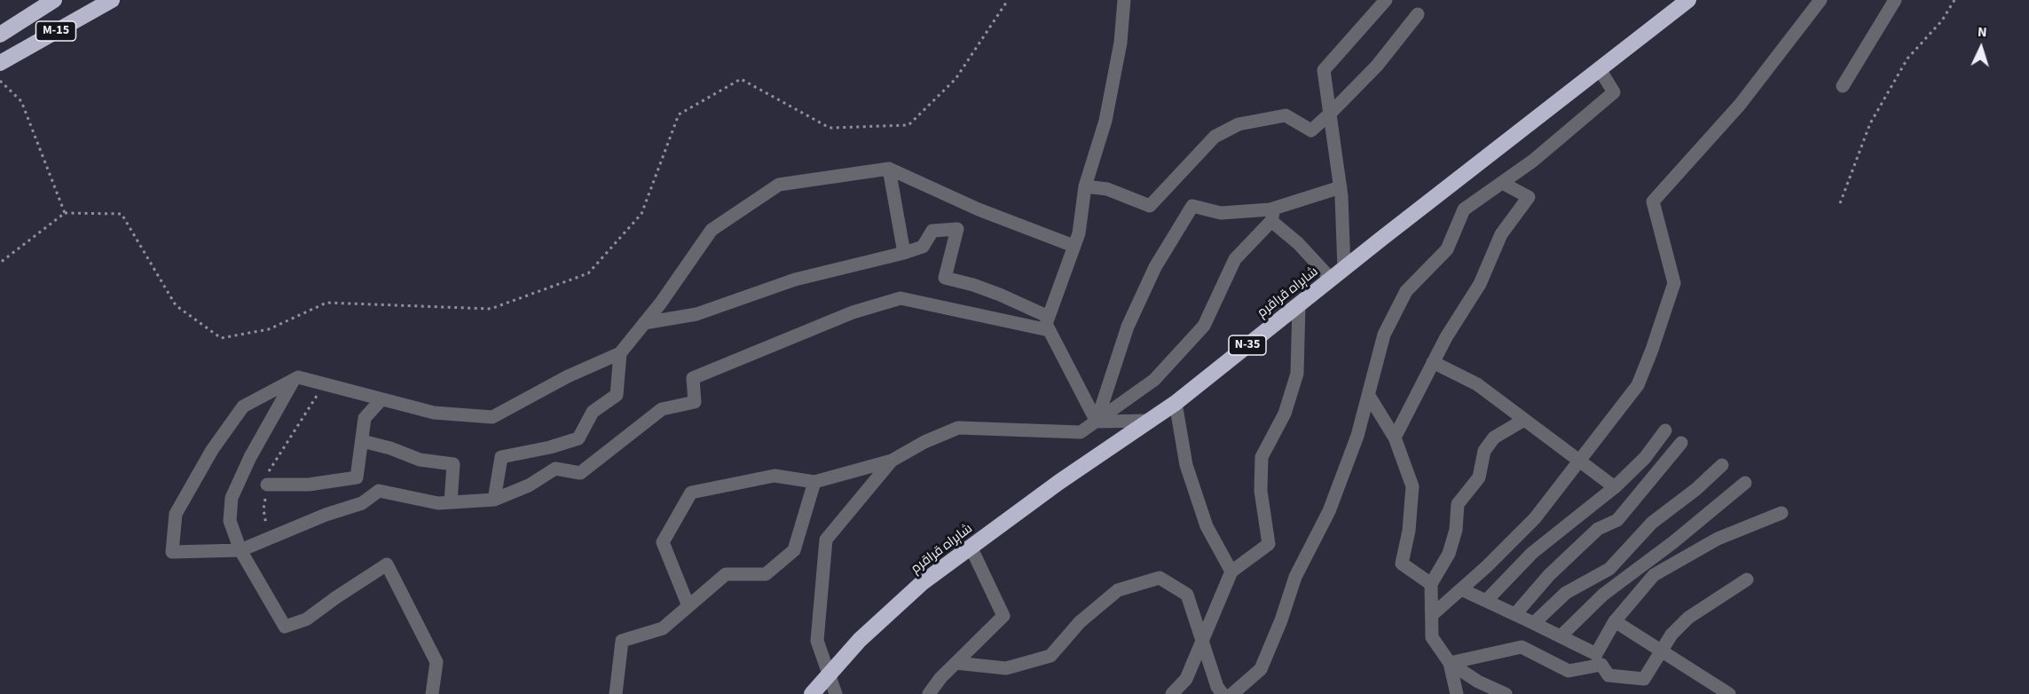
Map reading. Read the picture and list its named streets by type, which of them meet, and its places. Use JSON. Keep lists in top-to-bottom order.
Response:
{
  "streets": {
    "highway": ["M-15", "شاہراہ قراقرم", "N-35"]
  },
  "north": "top"
}
